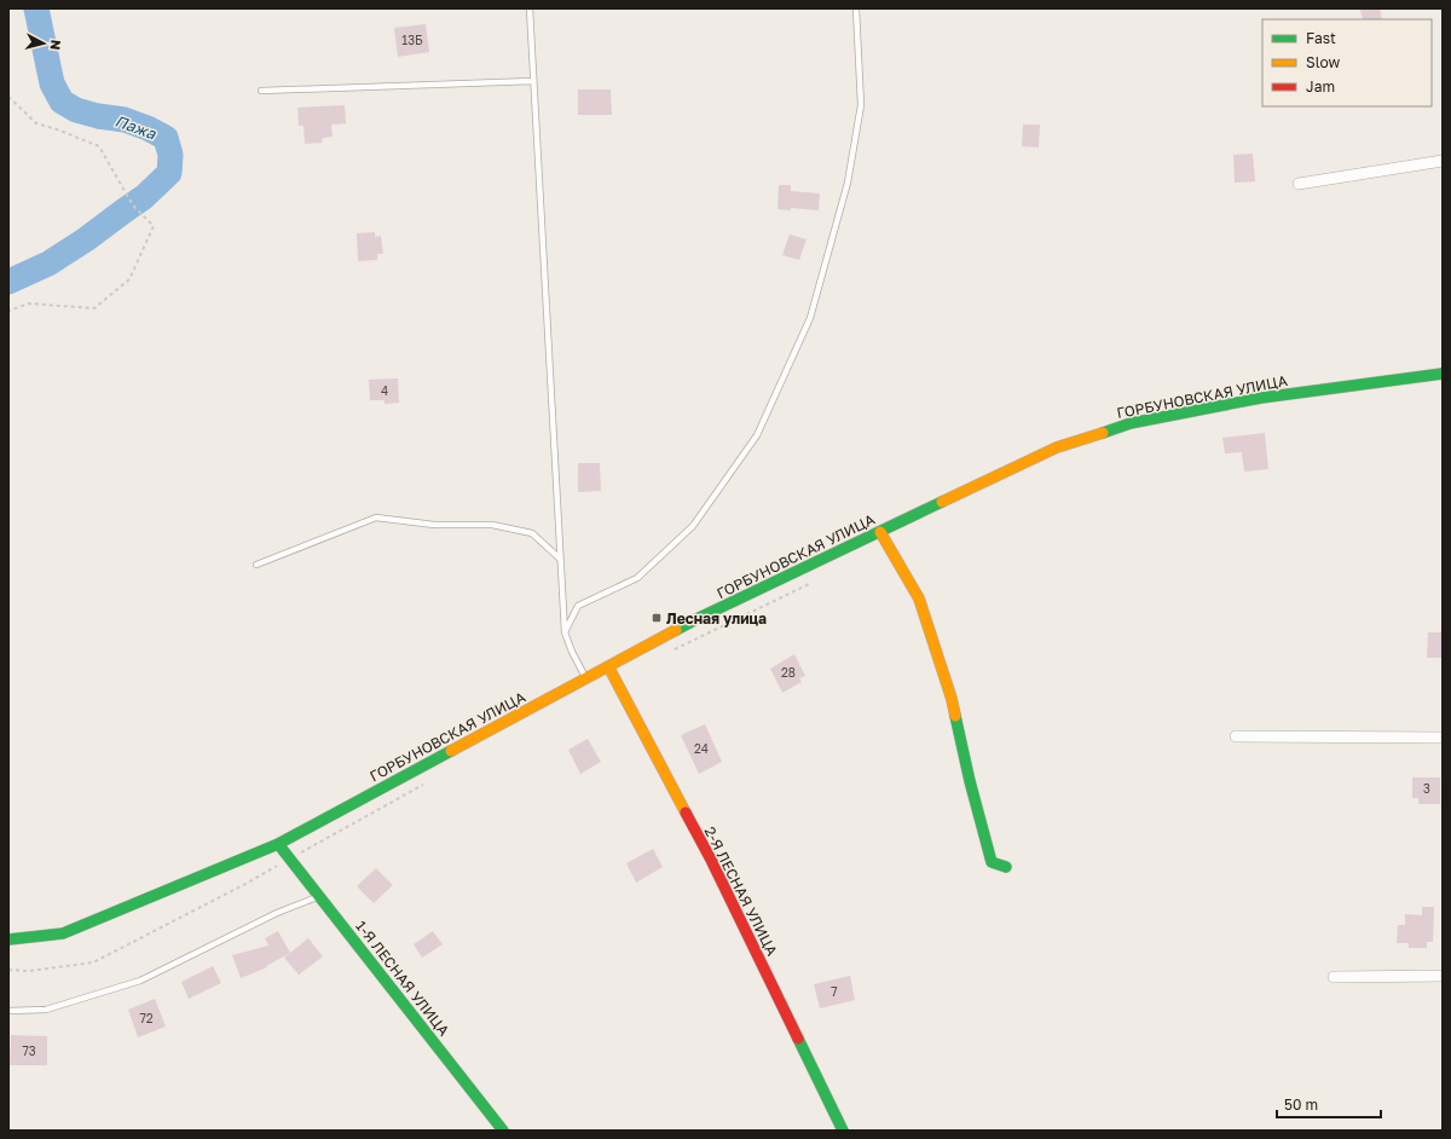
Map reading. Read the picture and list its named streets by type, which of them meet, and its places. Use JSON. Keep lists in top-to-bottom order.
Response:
{
  "streets": {
    "main road": ["ГОРБУНОВСКАЯ УЛИЦА", "2-Я ЛЕСНАЯ УЛИЦА", "1-Я ЛЕСНАЯ УЛИЦА"]
  },
  "crossings": [
    ["ГОРБУНОВСКАЯ УЛИЦА", "2-Я ЛЕСНАЯ УЛИЦА"],
    ["ГОРБУНОВСКАЯ УЛИЦА", "1-Я ЛЕСНАЯ УЛИЦА"]
  ],
  "water": ["Пажа"],
  "places": {
    "transit": ["Лесная улица"]
  },
  "house_numbers": [
    "13Б",
    "4",
    "28",
    "24",
    "3",
    "7",
    "72",
    "73"
  ],
  "legend": ["Fast", "Slow", "Jam"],
  "scale_bar": "50 m",
  "north": "right"
}
